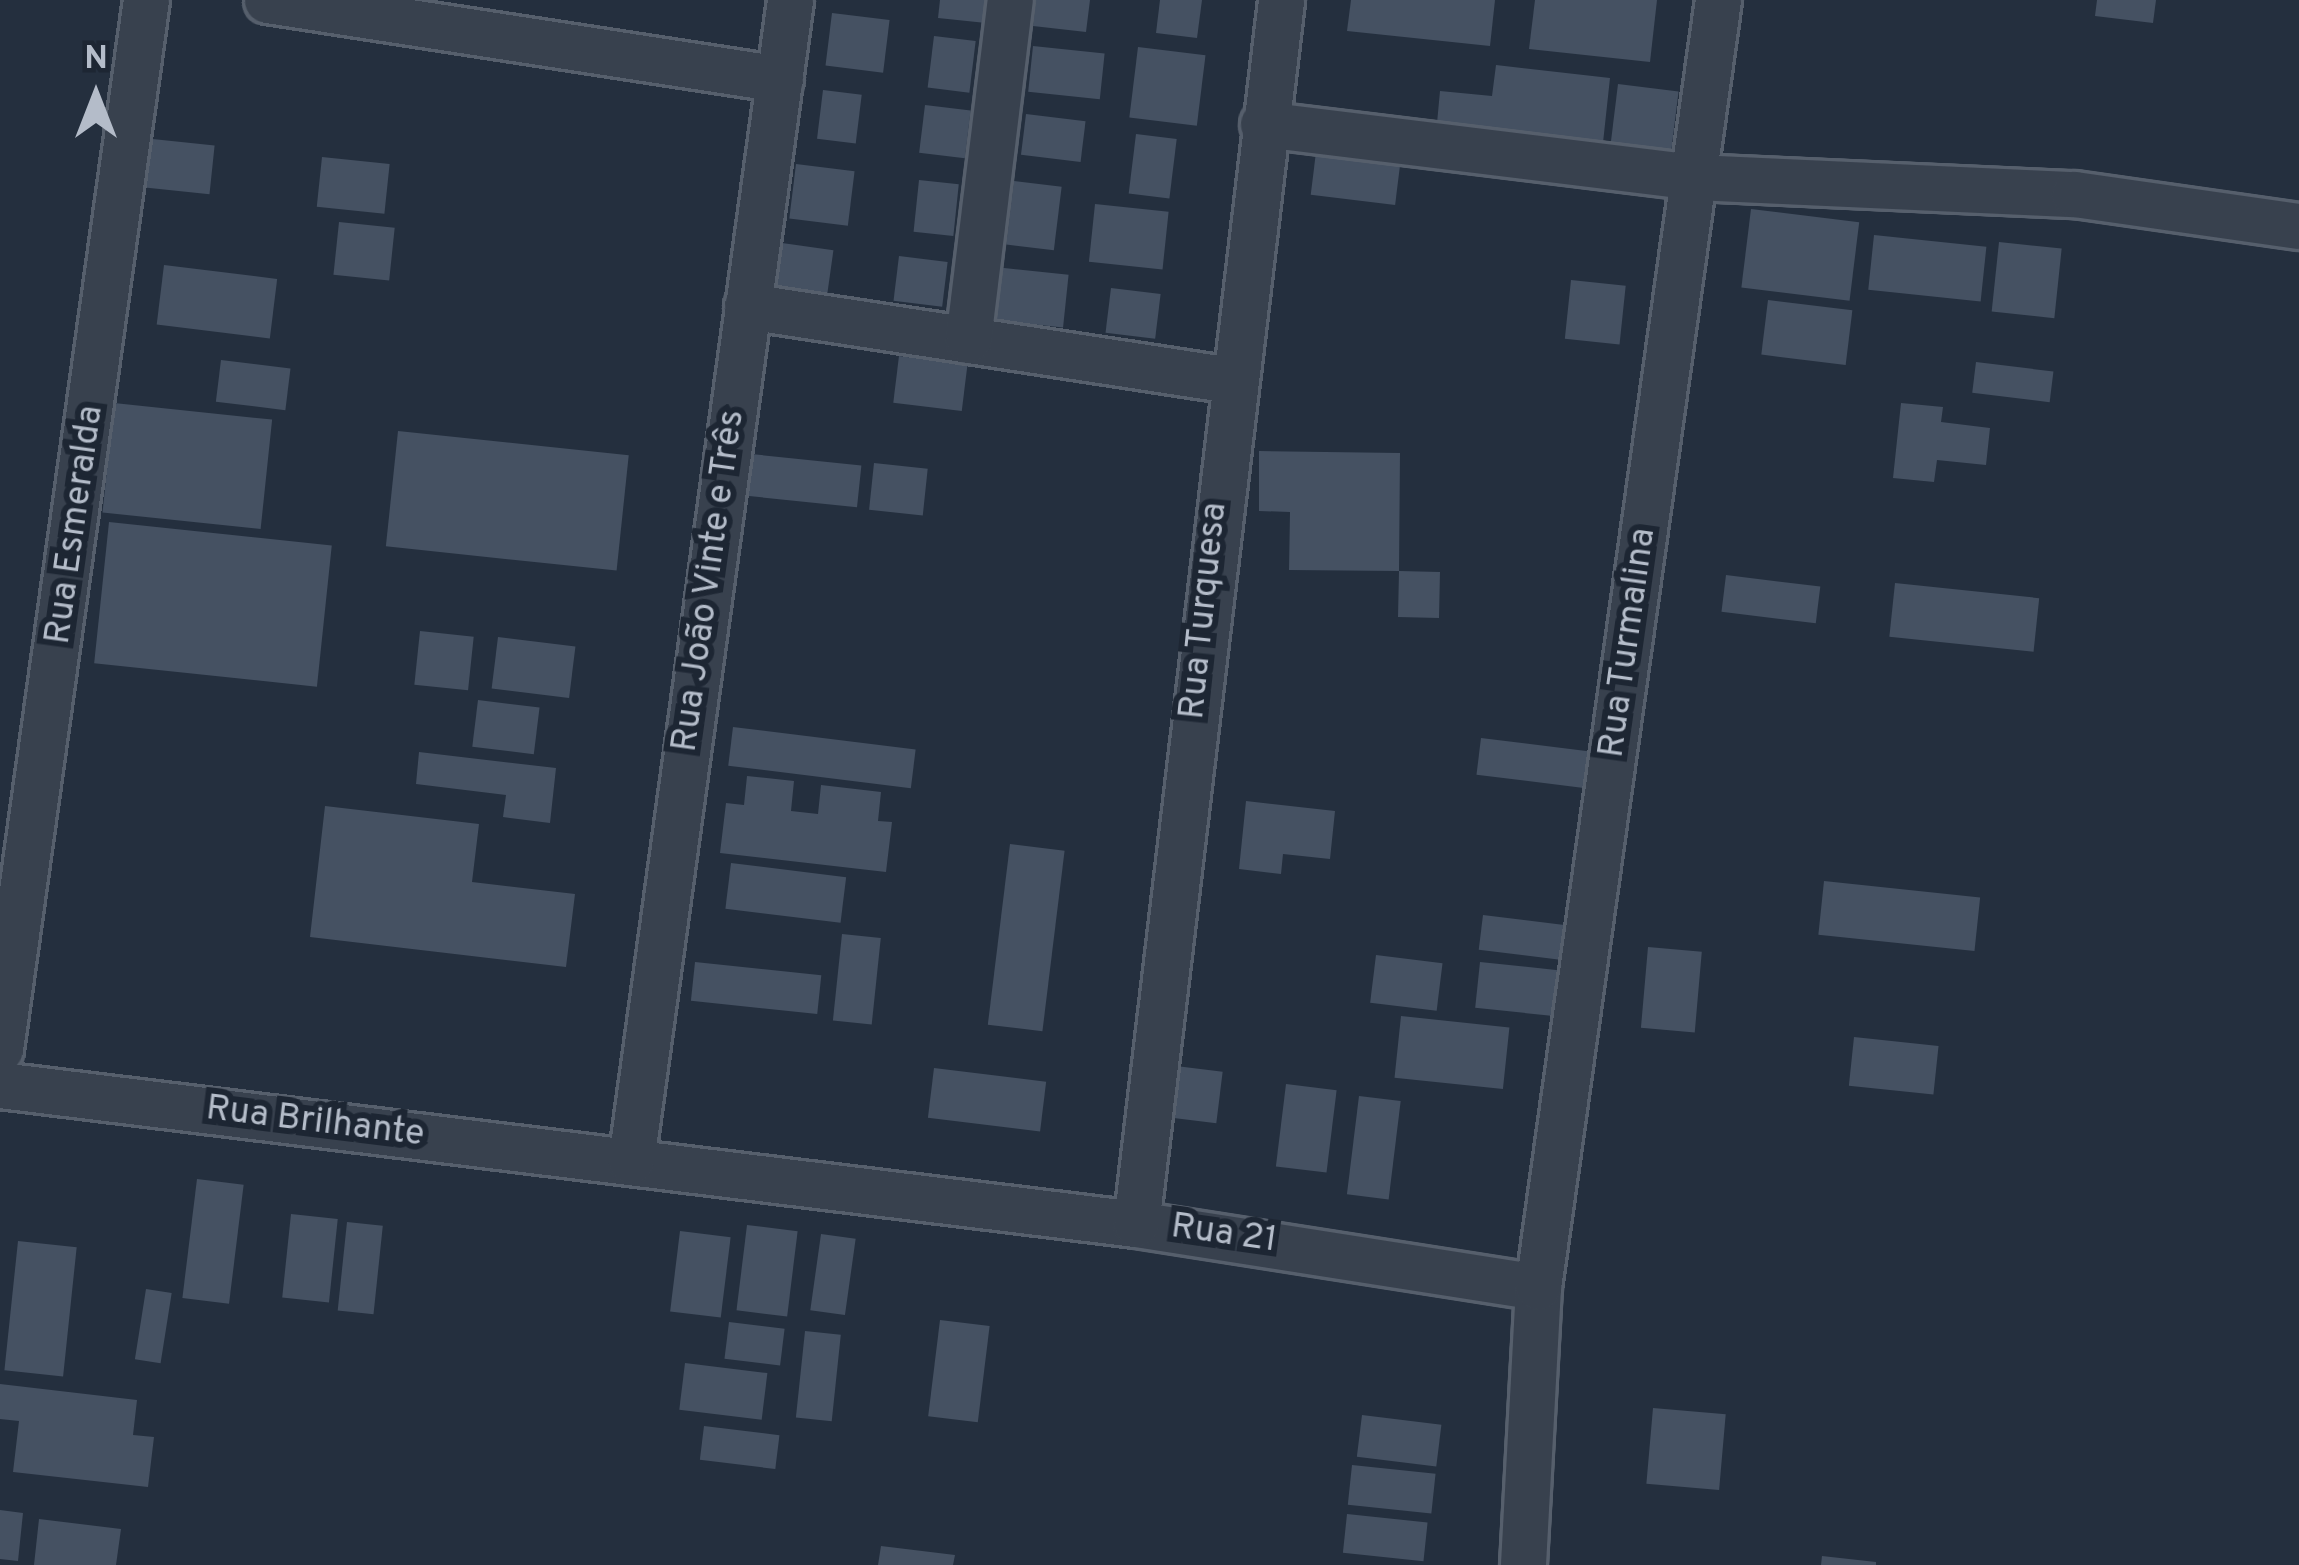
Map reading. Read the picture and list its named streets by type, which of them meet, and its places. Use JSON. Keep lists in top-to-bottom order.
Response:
{
  "streets": {
    "street": [
      "Rua Esmeralda",
      "Rua João Vinte e Três",
      "Rua Turquesa",
      "Rua Turmalina",
      "Rua Brilhante",
      "Rua 21"
    ]
  },
  "crossings": [
    ["Rua João Vinte e Três", "Rua Brilhante"],
    ["Rua João Vinte e Três", "Rua 21"],
    ["Rua Turquesa", "Rua 21"],
    ["Rua Turmalina", "Rua 21"],
    ["Rua Brilhante", "Rua 21"]
  ],
  "north": "top"
}
